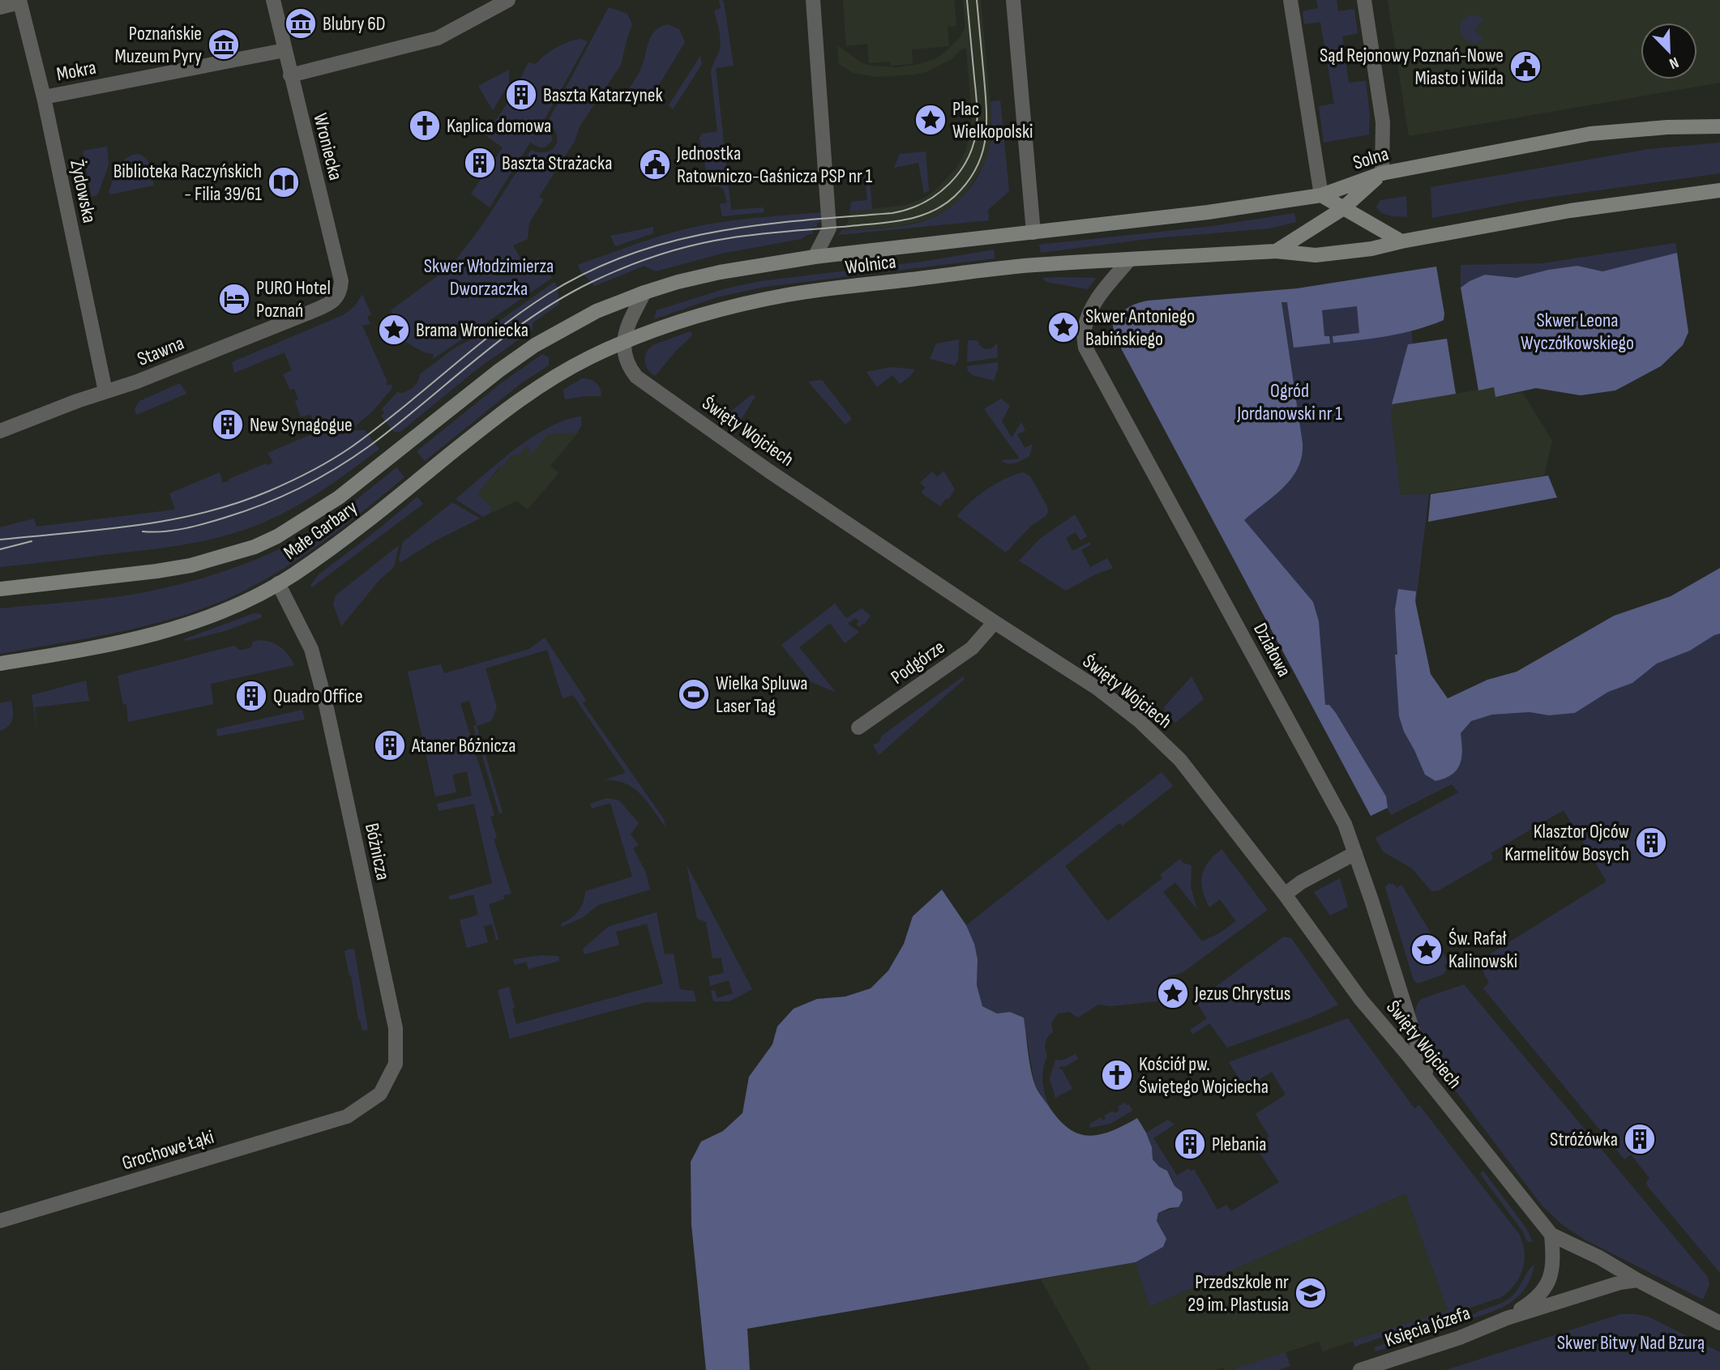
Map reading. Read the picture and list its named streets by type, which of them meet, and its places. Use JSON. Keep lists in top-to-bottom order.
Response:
{
  "streets": {
    "street": [
      "Mokra",
      "Wroniecka",
      "Solna",
      "Żydowska",
      "Wolnica",
      "Stawna",
      "Święty Wojciech",
      "Małe Garbary",
      "Działowa",
      "Podgórze",
      "Bóżnicza",
      "Grochowe Łąki",
      "Księcia Józefa"
    ]
  },
  "crossings": [
    ["Mokra", "Wroniecka"],
    ["Mokra", "Żydowska"],
    ["Wroniecka", "Stawna"],
    ["Solna", "Wolnica"],
    ["Żydowska", "Stawna"],
    ["Wolnica", "Święty Wojciech"],
    ["Wolnica", "Małe Garbary"],
    ["Wolnica", "Działowa"],
    ["Święty Wojciech", "Małe Garbary"],
    ["Święty Wojciech", "Działowa"],
    ["Święty Wojciech", "Podgórze"],
    ["Święty Wojciech", "Księcia Józefa"],
    ["Małe Garbary", "Bóżnicza"],
    ["Bóżnicza", "Grochowe Łąki"]
  ],
  "parks": [
    "Skwer Włodzimierza Dworzaczka",
    "Skwer Leona Wyczółkowskiego",
    "Ogród Jordanowski nr 1",
    "Skwer Bitwy Nad Bzurą"
  ],
  "places": {
    "museum": ["Blubry 6D", "Poznańskie Muzeum Pyry"],
    "public building": ["Sąd Rejonowy Poznań-Nowe Miasto i Wilda", "Jednostka Ratowniczo-Gaśnicza PSP nr 1"],
    "building": [
      "Baszta Katarzynek",
      "Baszta Strażacka",
      "New Synagogue",
      "Quadro Office",
      "Ataner Bóżnicza",
      "Klasztor Ojców Karmelitów Bosych",
      "Stróżówka",
      "Plebania"
    ],
    "place": [
      "Plac Wielkopolski",
      "Skwer Antoniego Babińskiego",
      "Brama Wroniecka",
      "Św. Rafał Kalinowski",
      "Jezus Chrystus"
    ],
    "church": ["Kaplica domowa", "Kościół pw. Świętego Wojciecha"],
    "library": ["Biblioteka Raczyńskich - Filia 39/61"],
    "hotel": ["PURO Hotel Poznań"],
    "sports": ["Wielka Spluwa Laser Tag"],
    "school or university": ["Przedszkole nr 29 im. Plastusia"]
  },
  "north": "bottom right"
}
